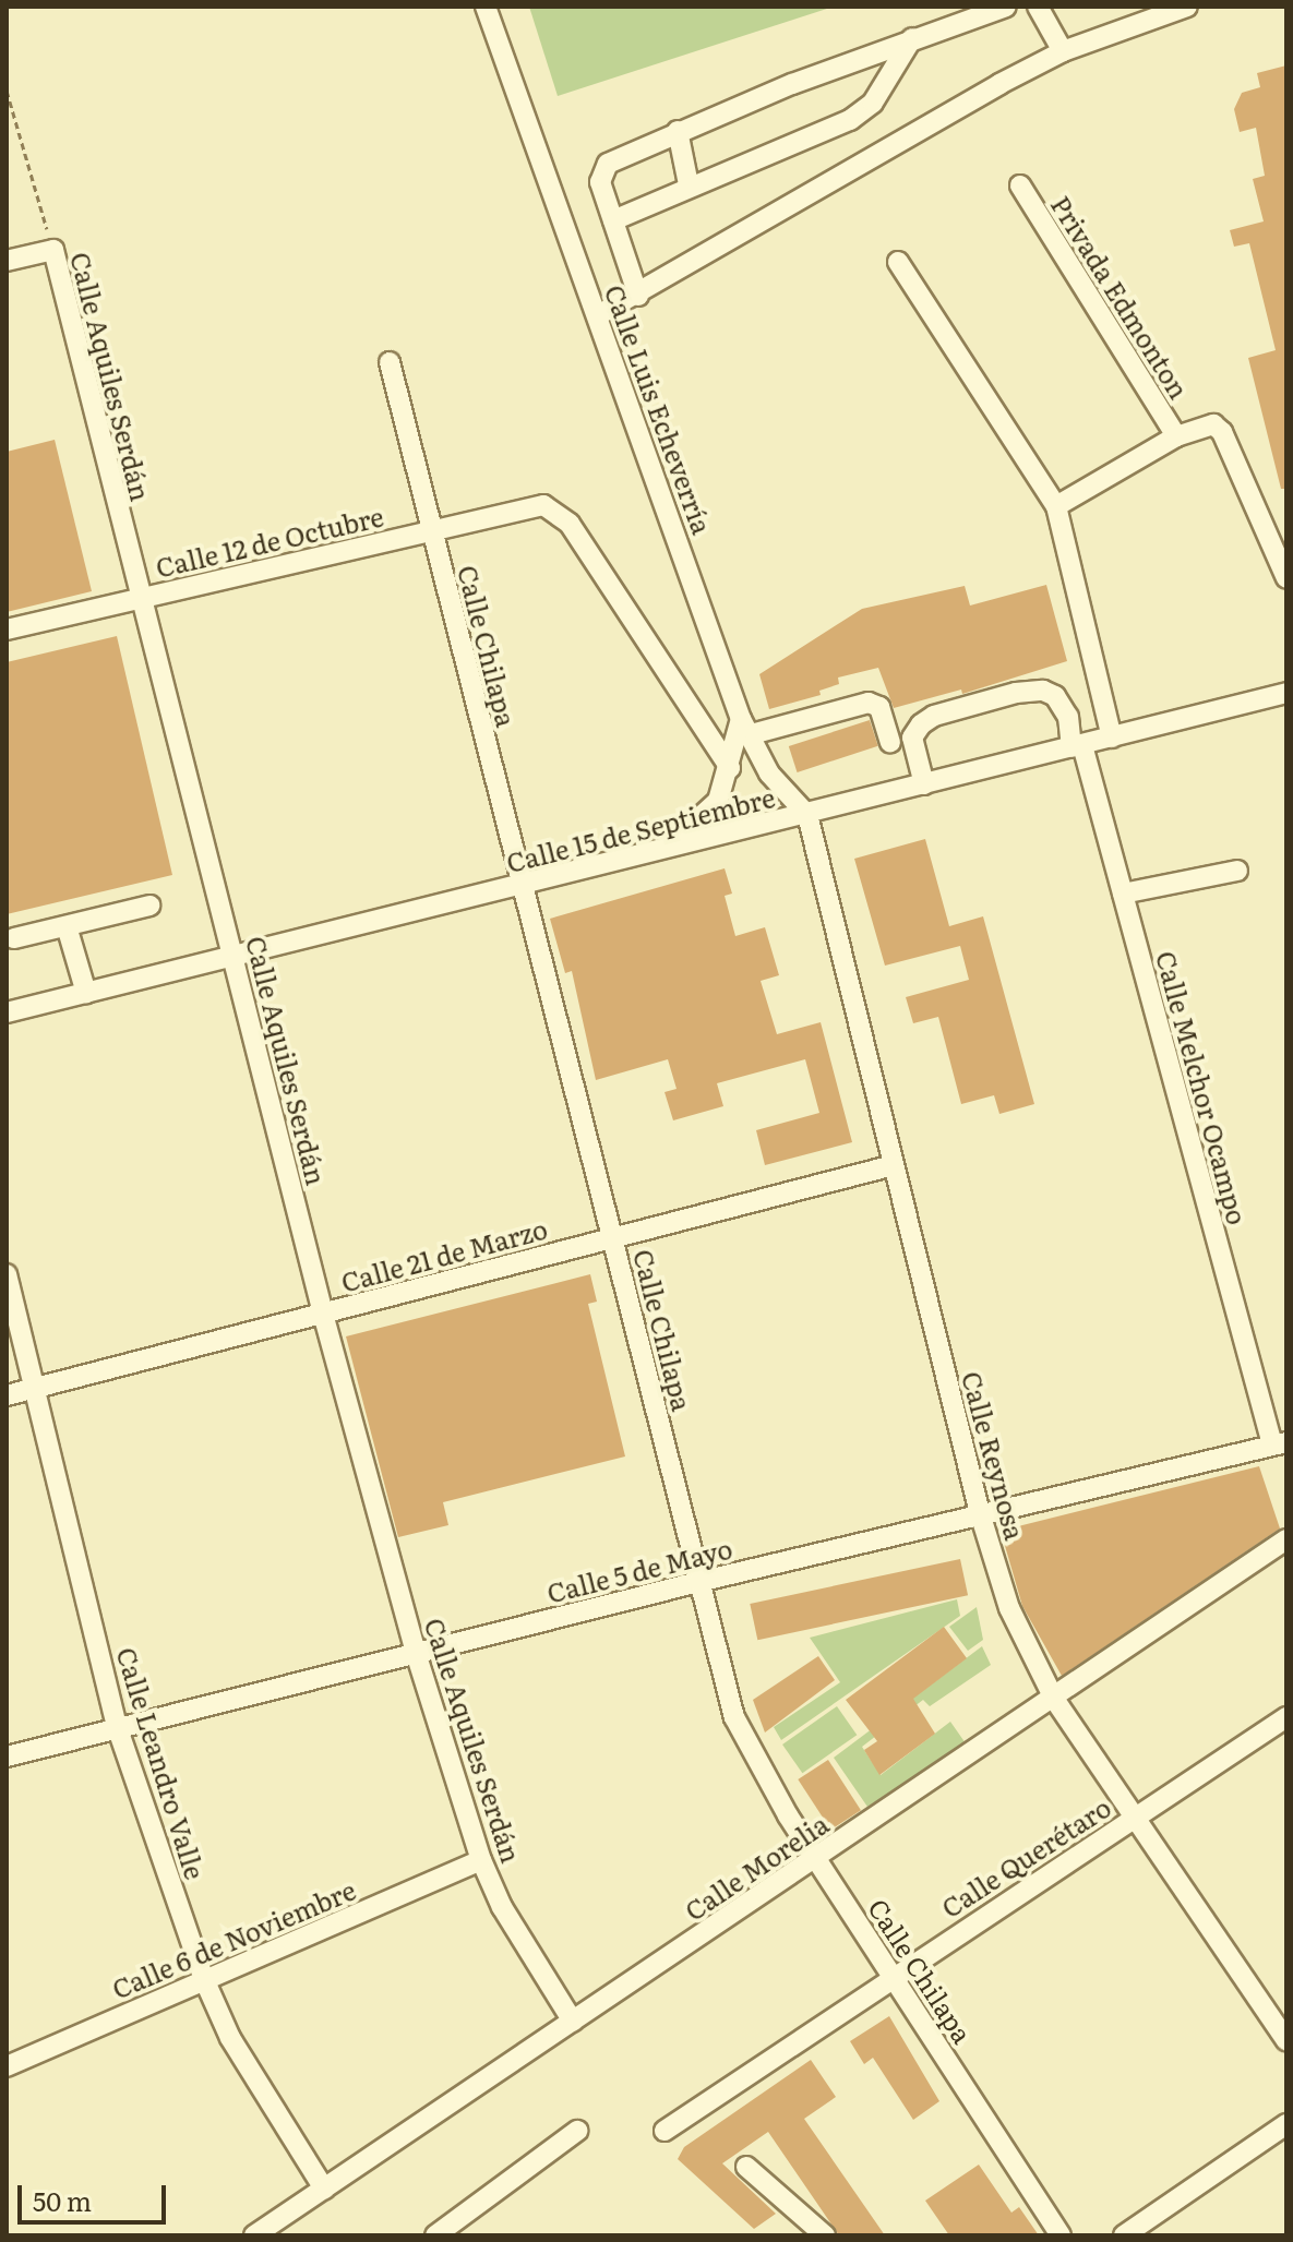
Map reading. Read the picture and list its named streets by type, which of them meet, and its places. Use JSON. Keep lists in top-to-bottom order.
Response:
{
  "streets": {
    "street": [
      "Privada Edmonton",
      "Calle Aquiles Serdán",
      "Calle Luis Echeverría",
      "Calle 12 de Octubre",
      "Calle Chilapa",
      "Calle 15 de Septiembre",
      "Calle Melchor Ocampo",
      "Calle 21 de Marzo",
      "Calle Reynosa",
      "Calle 5 de Mayo",
      "Calle Leandro Valle",
      "Calle Querétaro",
      "Calle Morelia",
      "Calle 6 de Noviembre"
    ]
  },
  "crossings": [
    ["Calle Aquiles Serdán", "Calle 12 de Octubre"],
    ["Calle Aquiles Serdán", "Calle 15 de Septiembre"],
    ["Calle Aquiles Serdán", "Calle 21 de Marzo"],
    ["Calle Aquiles Serdán", "Calle 5 de Mayo"],
    ["Calle Aquiles Serdán", "Calle Morelia"],
    ["Calle Aquiles Serdán", "Calle 6 de Noviembre"],
    ["Calle Luis Echeverría", "Calle 15 de Septiembre"],
    ["Calle Luis Echeverría", "Calle Reynosa"],
    ["Calle 12 de Octubre", "Calle Chilapa"],
    ["Calle Chilapa", "Calle 15 de Septiembre"],
    ["Calle Chilapa", "Calle 21 de Marzo"],
    ["Calle Chilapa", "Calle 5 de Mayo"],
    ["Calle Chilapa", "Calle Querétaro"],
    ["Calle Chilapa", "Calle Morelia"],
    ["Calle 15 de Septiembre", "Calle Melchor Ocampo"],
    ["Calle 15 de Septiembre", "Calle Reynosa"],
    ["Calle Melchor Ocampo", "Calle 5 de Mayo"],
    ["Calle 21 de Marzo", "Calle Reynosa"],
    ["Calle 21 de Marzo", "Calle Leandro Valle"],
    ["Calle Reynosa", "Calle 5 de Mayo"],
    ["Calle Reynosa", "Calle Querétaro"],
    ["Calle Reynosa", "Calle Morelia"],
    ["Calle 5 de Mayo", "Calle Leandro Valle"],
    ["Calle Leandro Valle", "Calle Morelia"],
    ["Calle Leandro Valle", "Calle 6 de Noviembre"]
  ],
  "scale_bar": "50 m"
}
